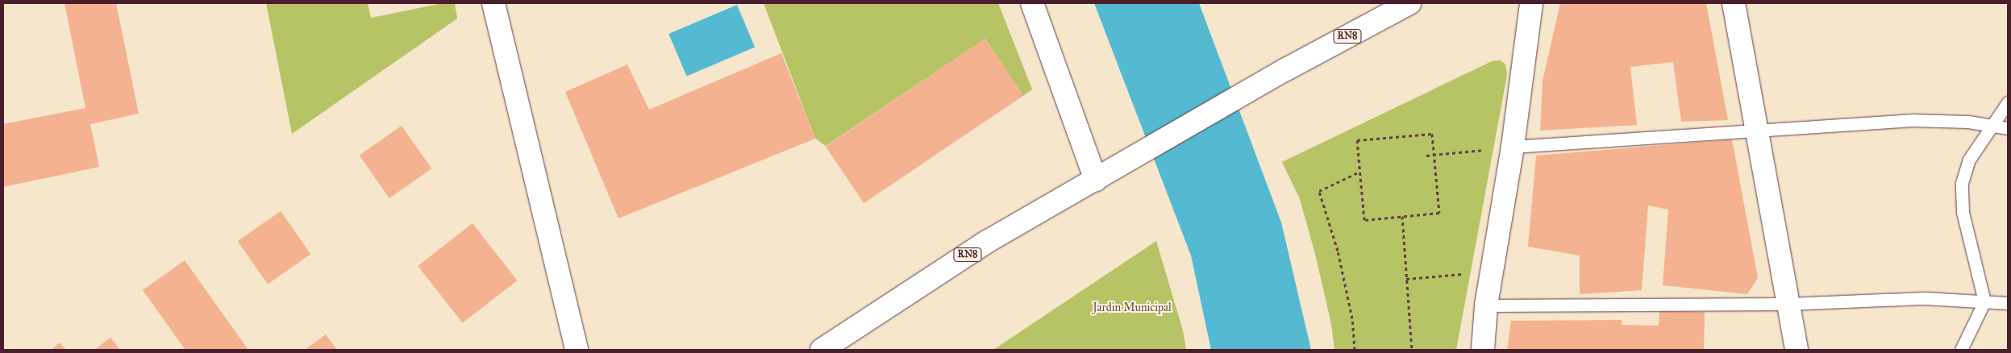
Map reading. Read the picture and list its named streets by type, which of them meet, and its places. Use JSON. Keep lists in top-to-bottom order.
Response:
{
  "streets": {
    "street": ["RN8"]
  },
  "parks": ["Jardin Municipal"]
}
